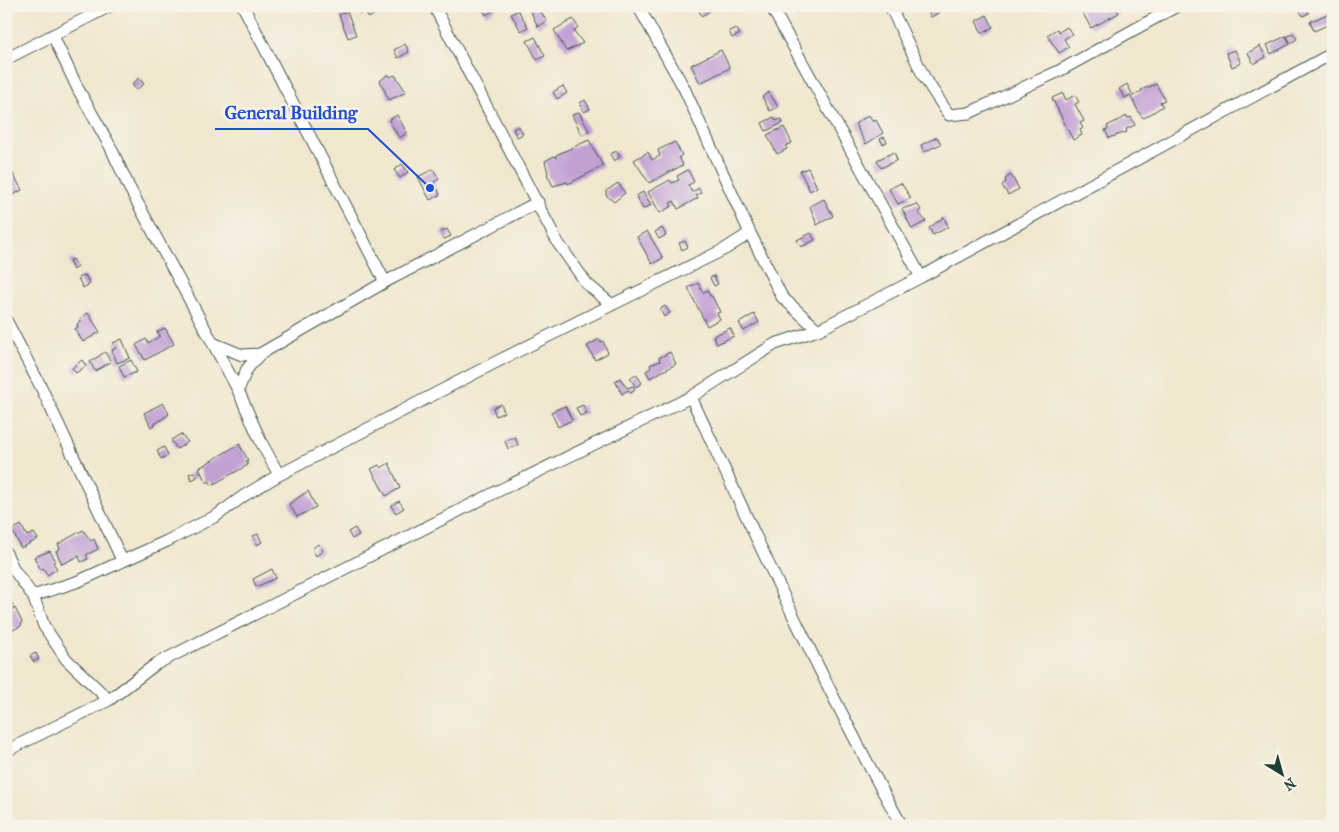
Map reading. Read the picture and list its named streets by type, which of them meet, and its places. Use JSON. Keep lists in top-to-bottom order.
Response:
{
  "places": ["General Building"],
  "north": "bottom right"
}
